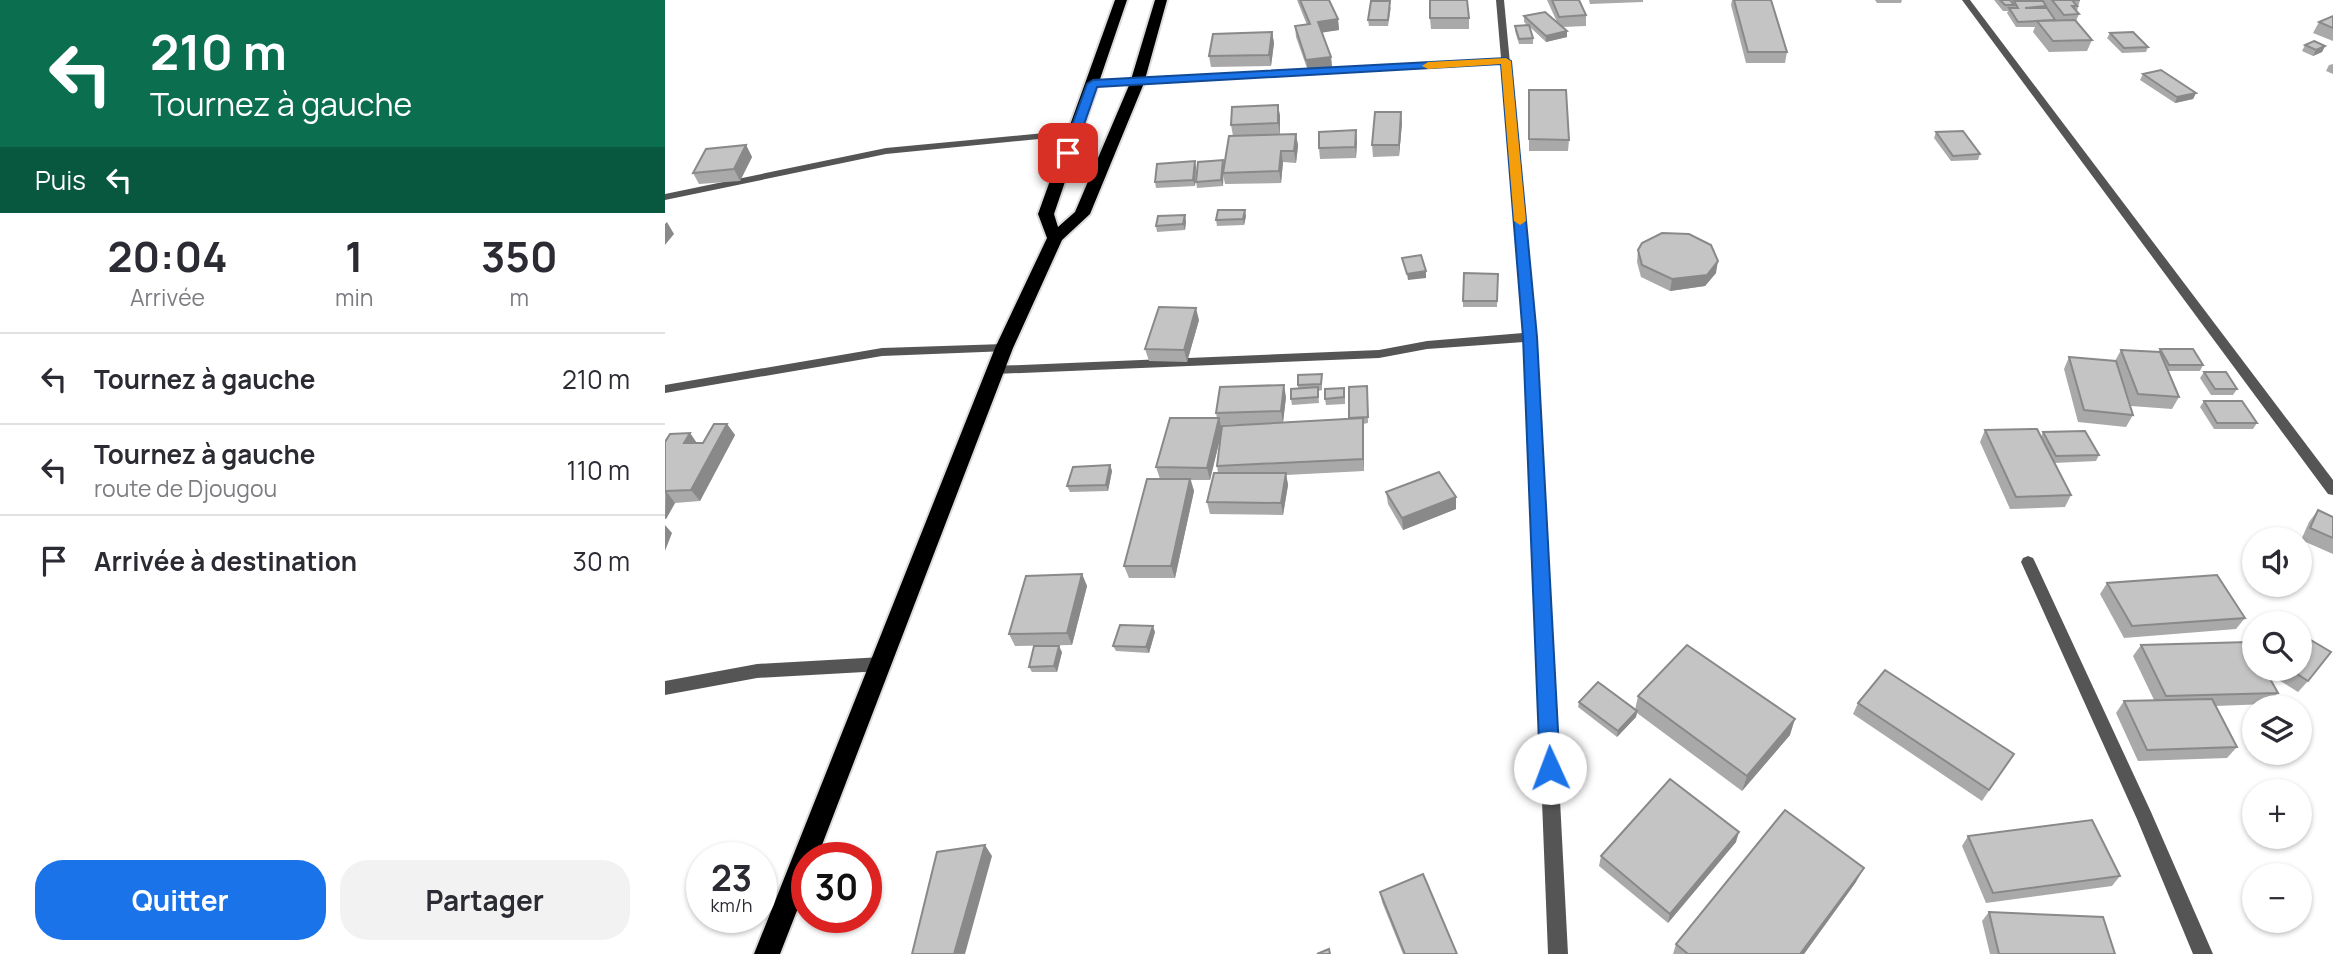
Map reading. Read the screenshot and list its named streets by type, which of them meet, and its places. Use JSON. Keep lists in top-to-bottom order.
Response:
{
  "page": {
    "turn": ["210 m", "Tournez à gauche"],
    "then": "Puis",
    "eta": [
      "20:04",
      "Arrivée",
      "1",
      "min",
      "350",
      "m"
    ],
    "list": [
      {
        "name": "Tournez à gauche",
        "value": "210 m"
      },
      {
        "name": "Tournez à gauche",
        "note": "route de Djougou",
        "value": "110 m"
      },
      {
        "name": "Arrivée à destination",
        "value": "30 m"
      }
    ],
    "map_buttons": ["+", "−"],
    "speed": "23 km/h",
    "limit": "30",
    "buttons": ["Quitter", "Partager"]
  }
}
